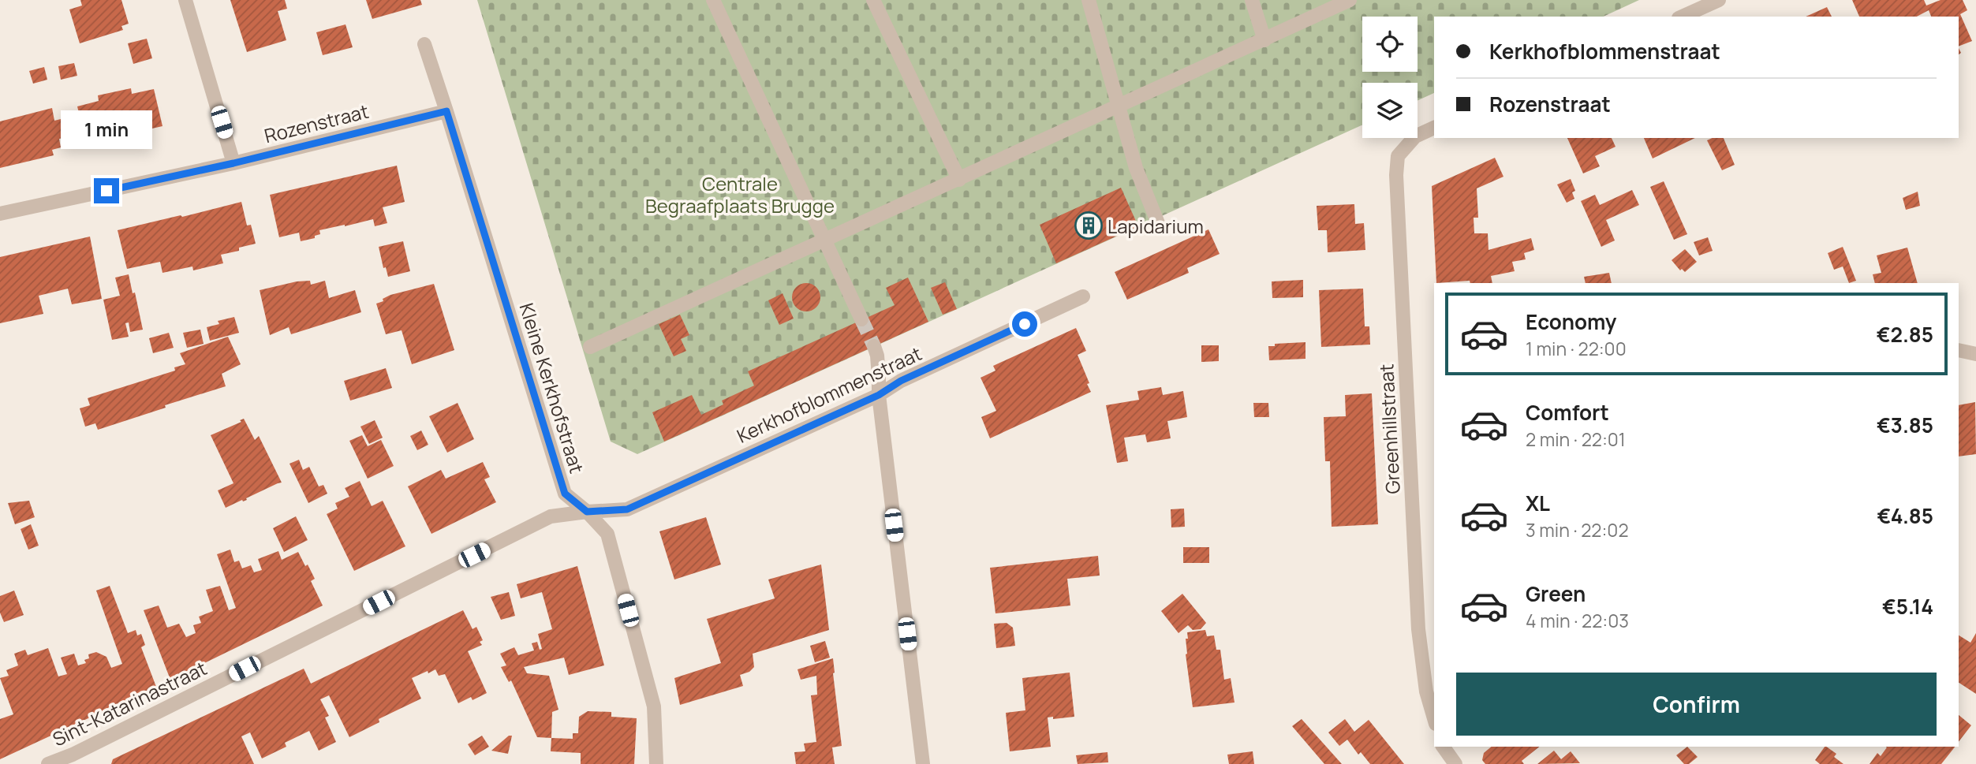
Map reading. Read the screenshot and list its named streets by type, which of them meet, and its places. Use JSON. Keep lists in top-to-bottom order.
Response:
{
  "streets": {
    "street": [
      "Rozenstraat",
      "Kleine Kerkhofstraat",
      "Kerkhofblommenstraat",
      "Greenhillstraat",
      "Sint-Katarinastraat"
    ]
  },
  "crossings": [
    ["Rozenstraat", "Kleine Kerkhofstraat"],
    ["Kleine Kerkhofstraat", "Kerkhofblommenstraat"],
    ["Kleine Kerkhofstraat", "Sint-Katarinastraat"],
    ["Kerkhofblommenstraat", "Sint-Katarinastraat"]
  ],
  "parks": ["Centrale Begraafplaats Brugge"],
  "places": {
    "building": ["Lapidarium"]
  },
  "page": {
    "banner": ["Kerkhofblommenstraat", "Rozenstraat"],
    "bubble": "1 min",
    "list": [
      {
        "name": "Economy",
        "note": "1 min · 22:00",
        "value": "€2.85"
      },
      {
        "name": "Comfort",
        "note": "2 min · 22:01",
        "value": "€3.85"
      },
      {
        "name": "XL",
        "note": "3 min · 22:02",
        "value": "€4.85"
      },
      {
        "name": "Green",
        "note": "4 min · 22:03",
        "value": "€5.14"
      }
    ],
    "buttons": "Confirm"
  }
}
